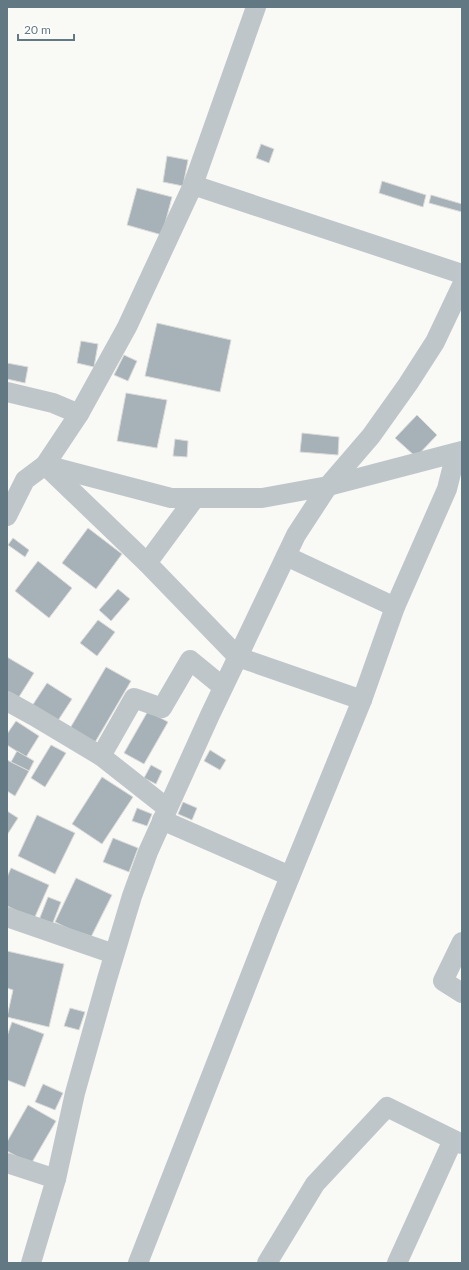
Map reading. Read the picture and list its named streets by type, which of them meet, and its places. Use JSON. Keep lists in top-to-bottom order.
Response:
{
  "scale_bar": "20 m"
}
